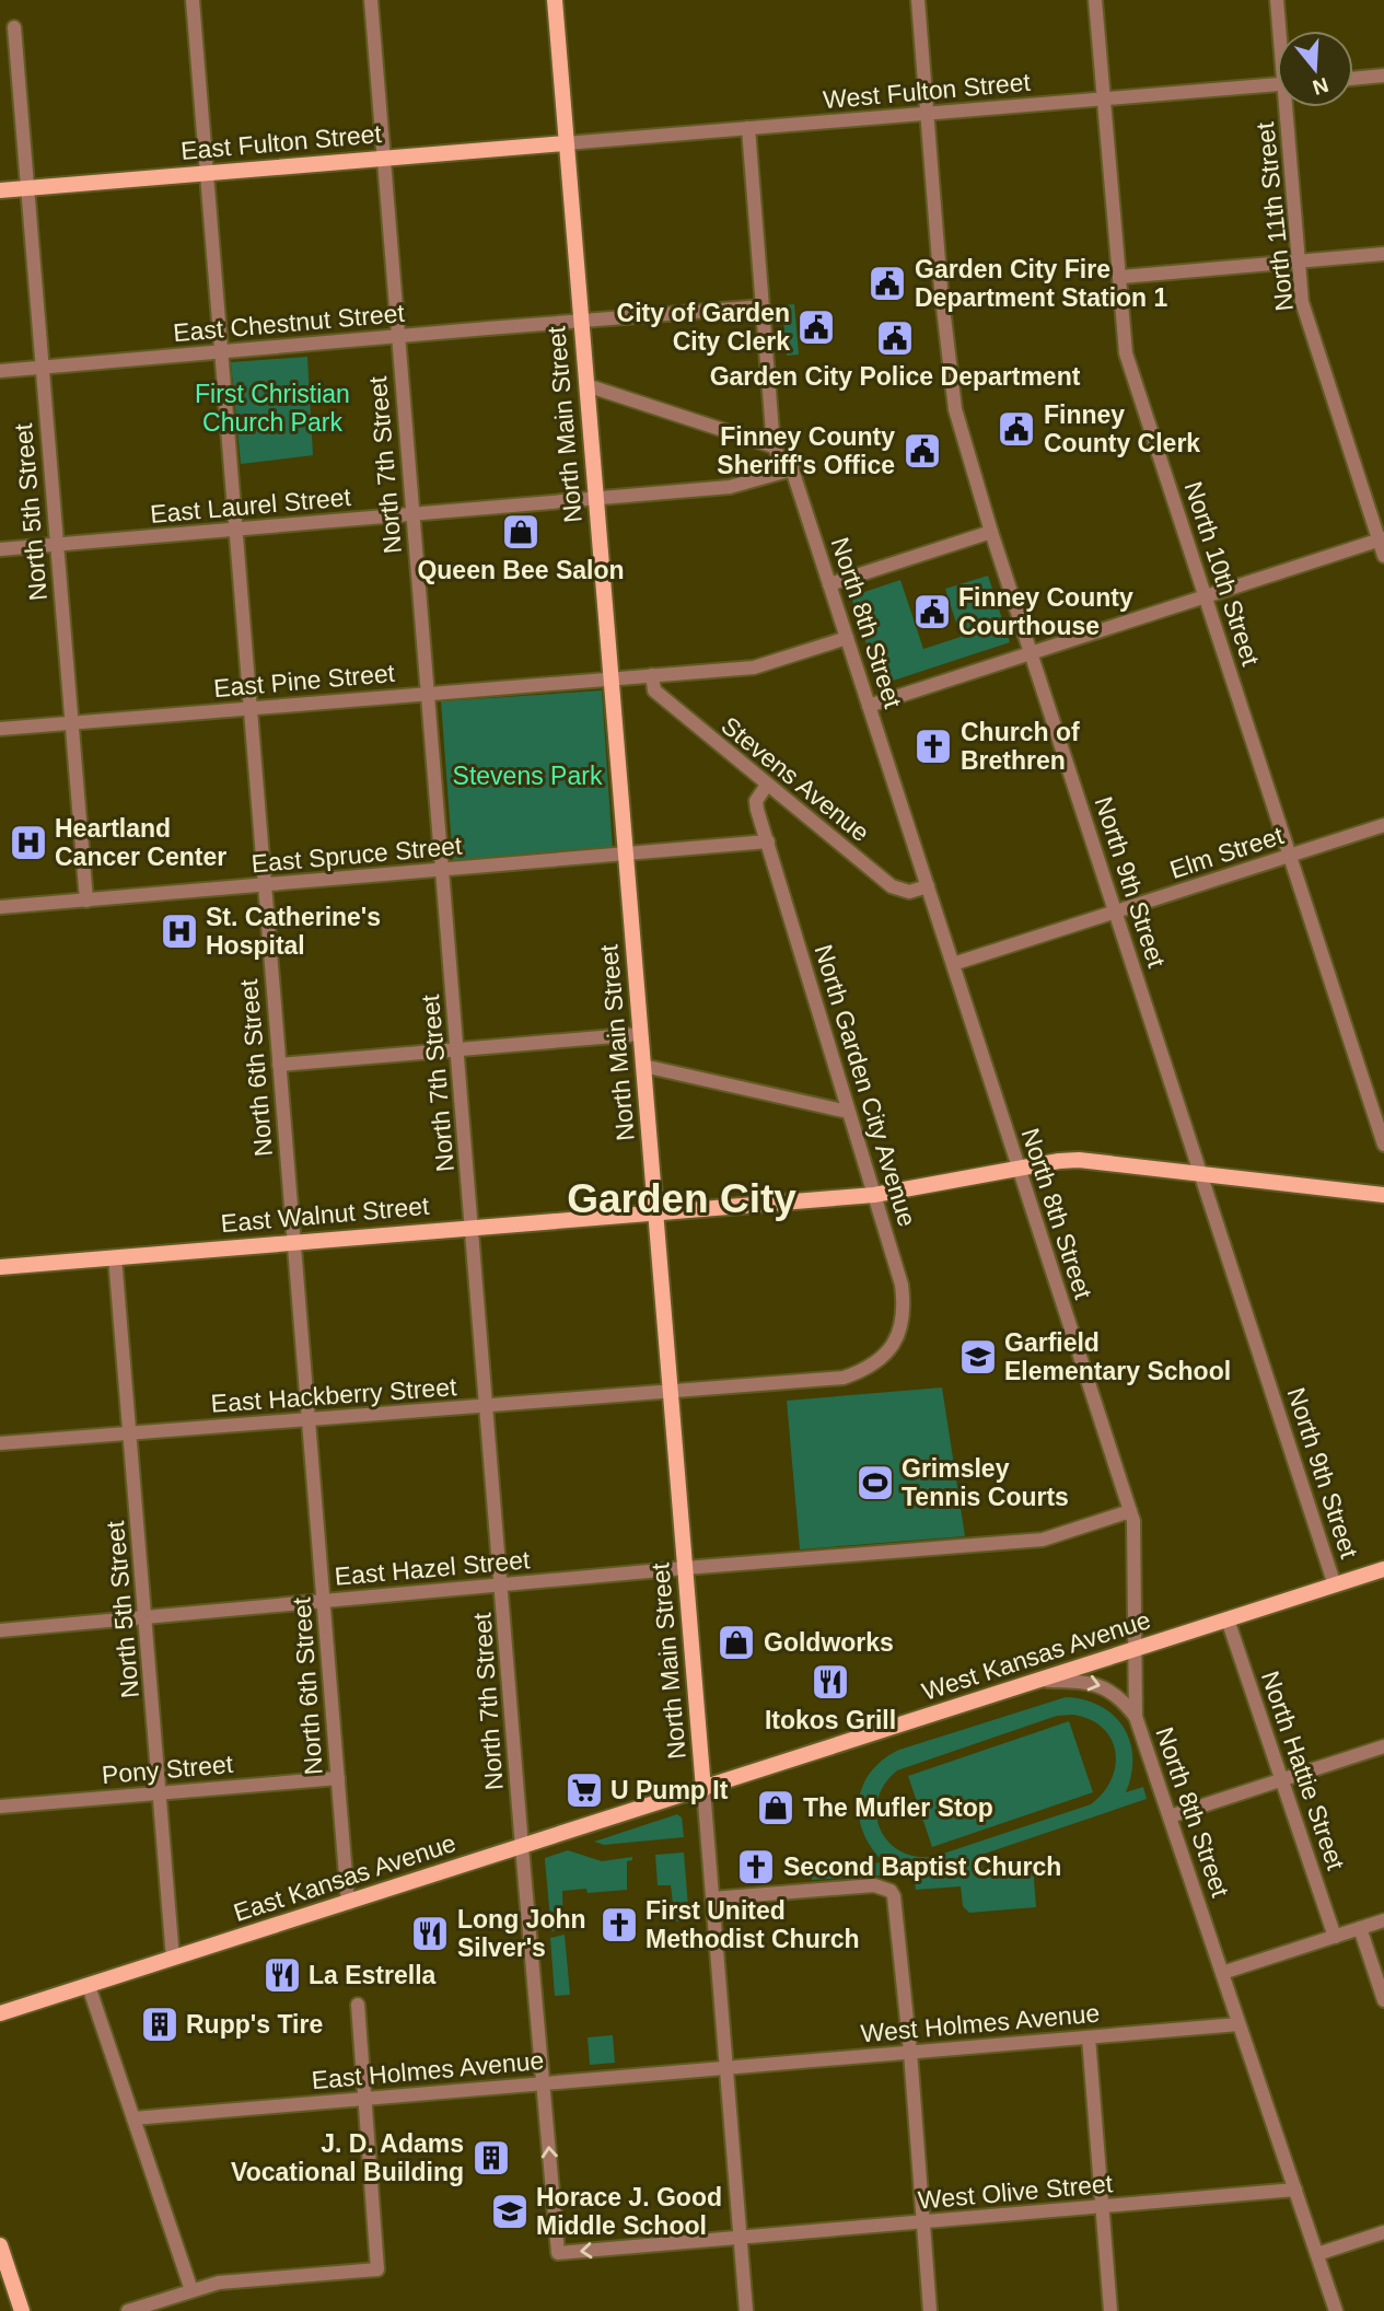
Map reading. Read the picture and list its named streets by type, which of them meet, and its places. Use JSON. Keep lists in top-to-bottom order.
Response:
{
  "streets": {
    "main road": [
      "East Fulton Street",
      "North Main Street",
      "East Walnut Street",
      "West Kansas Avenue",
      "East Kansas Avenue"
    ],
    "street": [
      "West Fulton Street",
      "North 11th Street",
      "East Chestnut Street",
      "North 7th Street",
      "East Laurel Street",
      "North 5th Street",
      "North 10th Street",
      "North 8th Street",
      "East Pine Street",
      "Stevens Avenue",
      "Elm Street",
      "East Spruce Street",
      "North 9th Street",
      "North 6th Street",
      "North Garden City Avenue",
      "East Hackberry Street",
      "East Hazel Street",
      "Pony Street",
      "North Hattie Street",
      "West Holmes Avenue",
      "East Holmes Avenue",
      "West Olive Street"
    ]
  },
  "crossings": [
    ["West Fulton Street", "East Fulton Street"],
    ["West Fulton Street", "North Main Street"],
    ["West Fulton Street", "North 10th Street"],
    ["West Fulton Street", "North 9th Street"],
    ["East Fulton Street", "North Main Street"],
    ["East Fulton Street", "North 7th Street"],
    ["East Fulton Street", "North 5th Street"],
    ["East Fulton Street", "North 6th Street"],
    ["East Chestnut Street", "North Main Street"],
    ["East Chestnut Street", "North 7th Street"],
    ["East Chestnut Street", "North 5th Street"],
    ["East Chestnut Street", "North 6th Street"],
    ["North Main Street", "East Laurel Street"],
    ["North Main Street", "East Pine Street"],
    ["North Main Street", "East Spruce Street"],
    ["North Main Street", "East Walnut Street"],
    ["North Main Street", "East Hackberry Street"],
    ["North Main Street", "East Hazel Street"],
    ["North Main Street", "West Kansas Avenue"],
    ["North Main Street", "East Kansas Avenue"],
    ["North Main Street", "West Holmes Avenue"],
    ["North Main Street", "East Holmes Avenue"],
    ["North Main Street", "West Olive Street"],
    ["North 7th Street", "East Laurel Street"],
    ["North 7th Street", "East Pine Street"],
    ["North 7th Street", "East Spruce Street"],
    ["North 7th Street", "East Walnut Street"],
    ["North 7th Street", "East Hackberry Street"],
    ["North 7th Street", "East Hazel Street"],
    ["North 7th Street", "East Kansas Avenue"],
    ["North 7th Street", "East Holmes Avenue"],
    ["North 7th Street", "West Olive Street"],
    ["East Laurel Street", "North 5th Street"],
    ["East Laurel Street", "North 8th Street"],
    ["East Laurel Street", "North 6th Street"],
    ["North 5th Street", "East Pine Street"],
    ["North 5th Street", "East Spruce Street"],
    ["North 5th Street", "East Walnut Street"],
    ["North 5th Street", "East Hackberry Street"],
    ["North 5th Street", "East Hazel Street"],
    ["North 5th Street", "Pony Street"],
    ["North 5th Street", "East Kansas Avenue"],
    ["North 10th Street", "Elm Street"],
    ["North 8th Street", "East Pine Street"],
    ["North 8th Street", "Stevens Avenue"],
    ["North 8th Street", "Elm Street"],
    ["North 8th Street", "East Walnut Street"],
    ["North 8th Street", "East Hazel Street"],
    ["North 8th Street", "West Kansas Avenue"],
    ["North 8th Street", "West Holmes Avenue"],
    ["North 8th Street", "West Olive Street"],
    ["East Pine Street", "Stevens Avenue"],
    ["East Pine Street", "North 6th Street"],
    ["Stevens Avenue", "North Garden City Avenue"],
    ["Elm Street", "North 9th Street"],
    ["East Spruce Street", "North 6th Street"],
    ["East Spruce Street", "North Garden City Avenue"],
    ["North 9th Street", "East Walnut Street"],
    ["North 9th Street", "West Kansas Avenue"],
    ["North 6th Street", "East Walnut Street"],
    ["North 6th Street", "East Hackberry Street"],
    ["North 6th Street", "East Hazel Street"],
    ["North 6th Street", "Pony Street"],
    ["North 6th Street", "East Kansas Avenue"],
    ["North Garden City Avenue", "East Walnut Street"],
    ["North Garden City Avenue", "East Hackberry Street"],
    ["West Kansas Avenue", "North Hattie Street"],
    ["West Kansas Avenue", "East Kansas Avenue"],
    ["West Holmes Avenue", "East Holmes Avenue"]
  ],
  "districts": ["Garden City"],
  "parks": ["First Christian Church Park", "Stevens Park"],
  "places": {
    "public building": [
      "Garden City Fire Department Station 1",
      "City of Garden City Clerk",
      "Garden City Police Department",
      "Finney County Clerk",
      "Finney County Sheriff's Office",
      "Finney County Courthouse"
    ],
    "shop": ["Queen Bee Salon", "Goldworks", "The Mufler Stop"],
    "church": ["Church of Brethren", "Second Baptist Church", "First United Methodist Church"],
    "hospital": ["Heartland Cancer Center", "St. Catherine's Hospital"],
    "school or university": ["Garfield Elementary School", "Horace J. Good Middle School"],
    "sports": ["Grimsley Tennis Courts"],
    "restaurant": ["Itokos Grill", "Long John Silver's", "La Estrella"],
    "supermarket": ["U Pump It"],
    "building": ["Rupp's Tire", "J. D. Adams Vocational Building"]
  },
  "north": "bottom"
}
